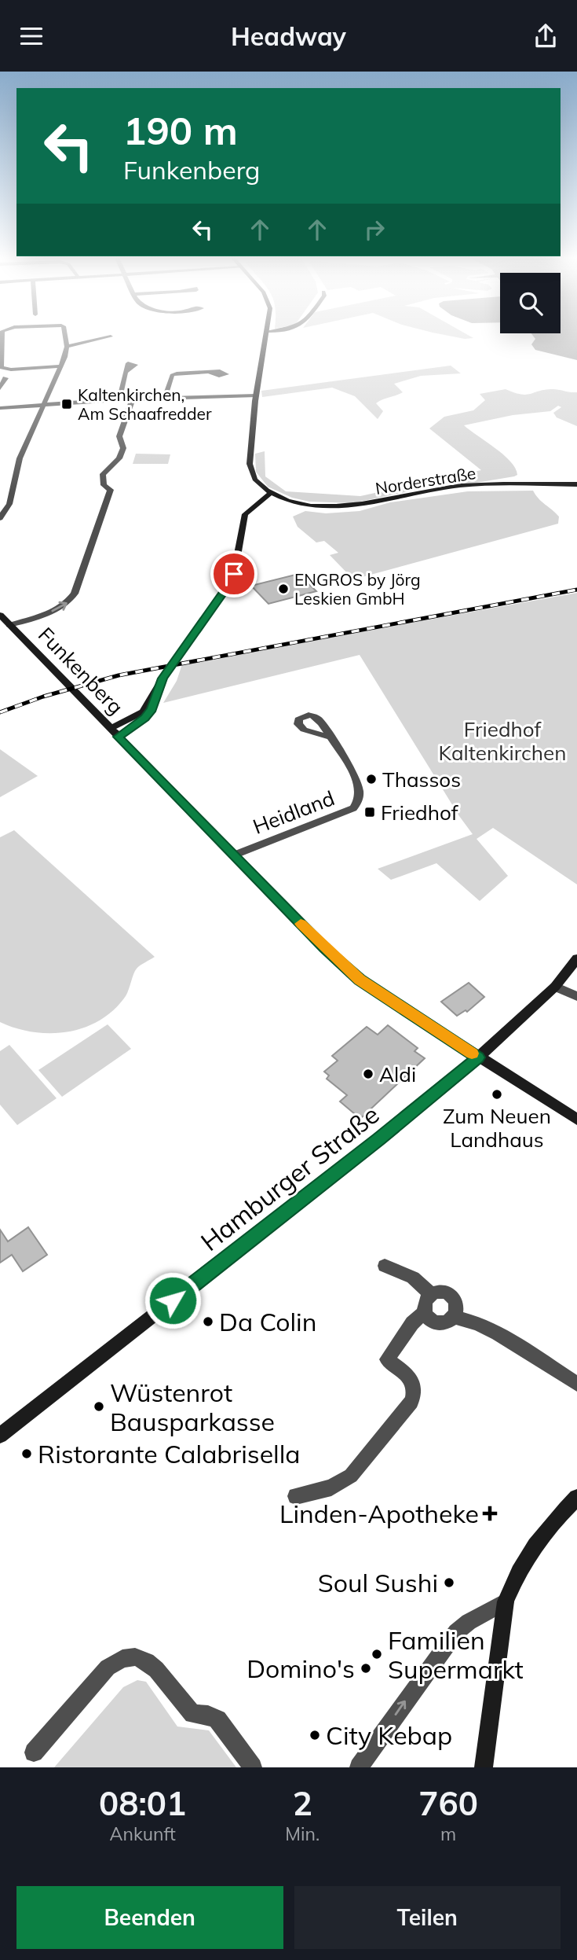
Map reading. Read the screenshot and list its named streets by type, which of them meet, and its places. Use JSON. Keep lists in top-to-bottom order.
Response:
{
  "streets": {
    "main road": ["Norderstraße", "Funkenberg", "Hamburger Straße"],
    "street": ["Heidland"]
  },
  "crossings": [
    ["Funkenberg", "Heidland"],
    ["Funkenberg", "Hamburger Straße"]
  ],
  "parks": ["Friedhof Kaltenkirchen"],
  "places": {
    "transit": ["Kaltenkirchen, Am Schaafredder", "Friedhof"],
    "other": [
      "ENGROS by Jörg Leskien GmbH",
      "Thassos",
      "Aldi",
      "Zum Neuen Landhaus",
      "Da Colin",
      "Wüstenrot Bausparkasse",
      "Ristorante Calabrisella",
      "Soul Sushi",
      "Familien Supermarkt",
      "Domino's",
      "City Kebap"
    ],
    "health": ["Linden-Apotheke"]
  },
  "page": {
    "header": "Headway",
    "turn": ["190 m", "Funkenberg"],
    "eta": [
      "08:01",
      "Ankunft",
      "2",
      "Min.",
      "760",
      "m"
    ],
    "buttons": ["Beenden", "Teilen"]
  }
}
